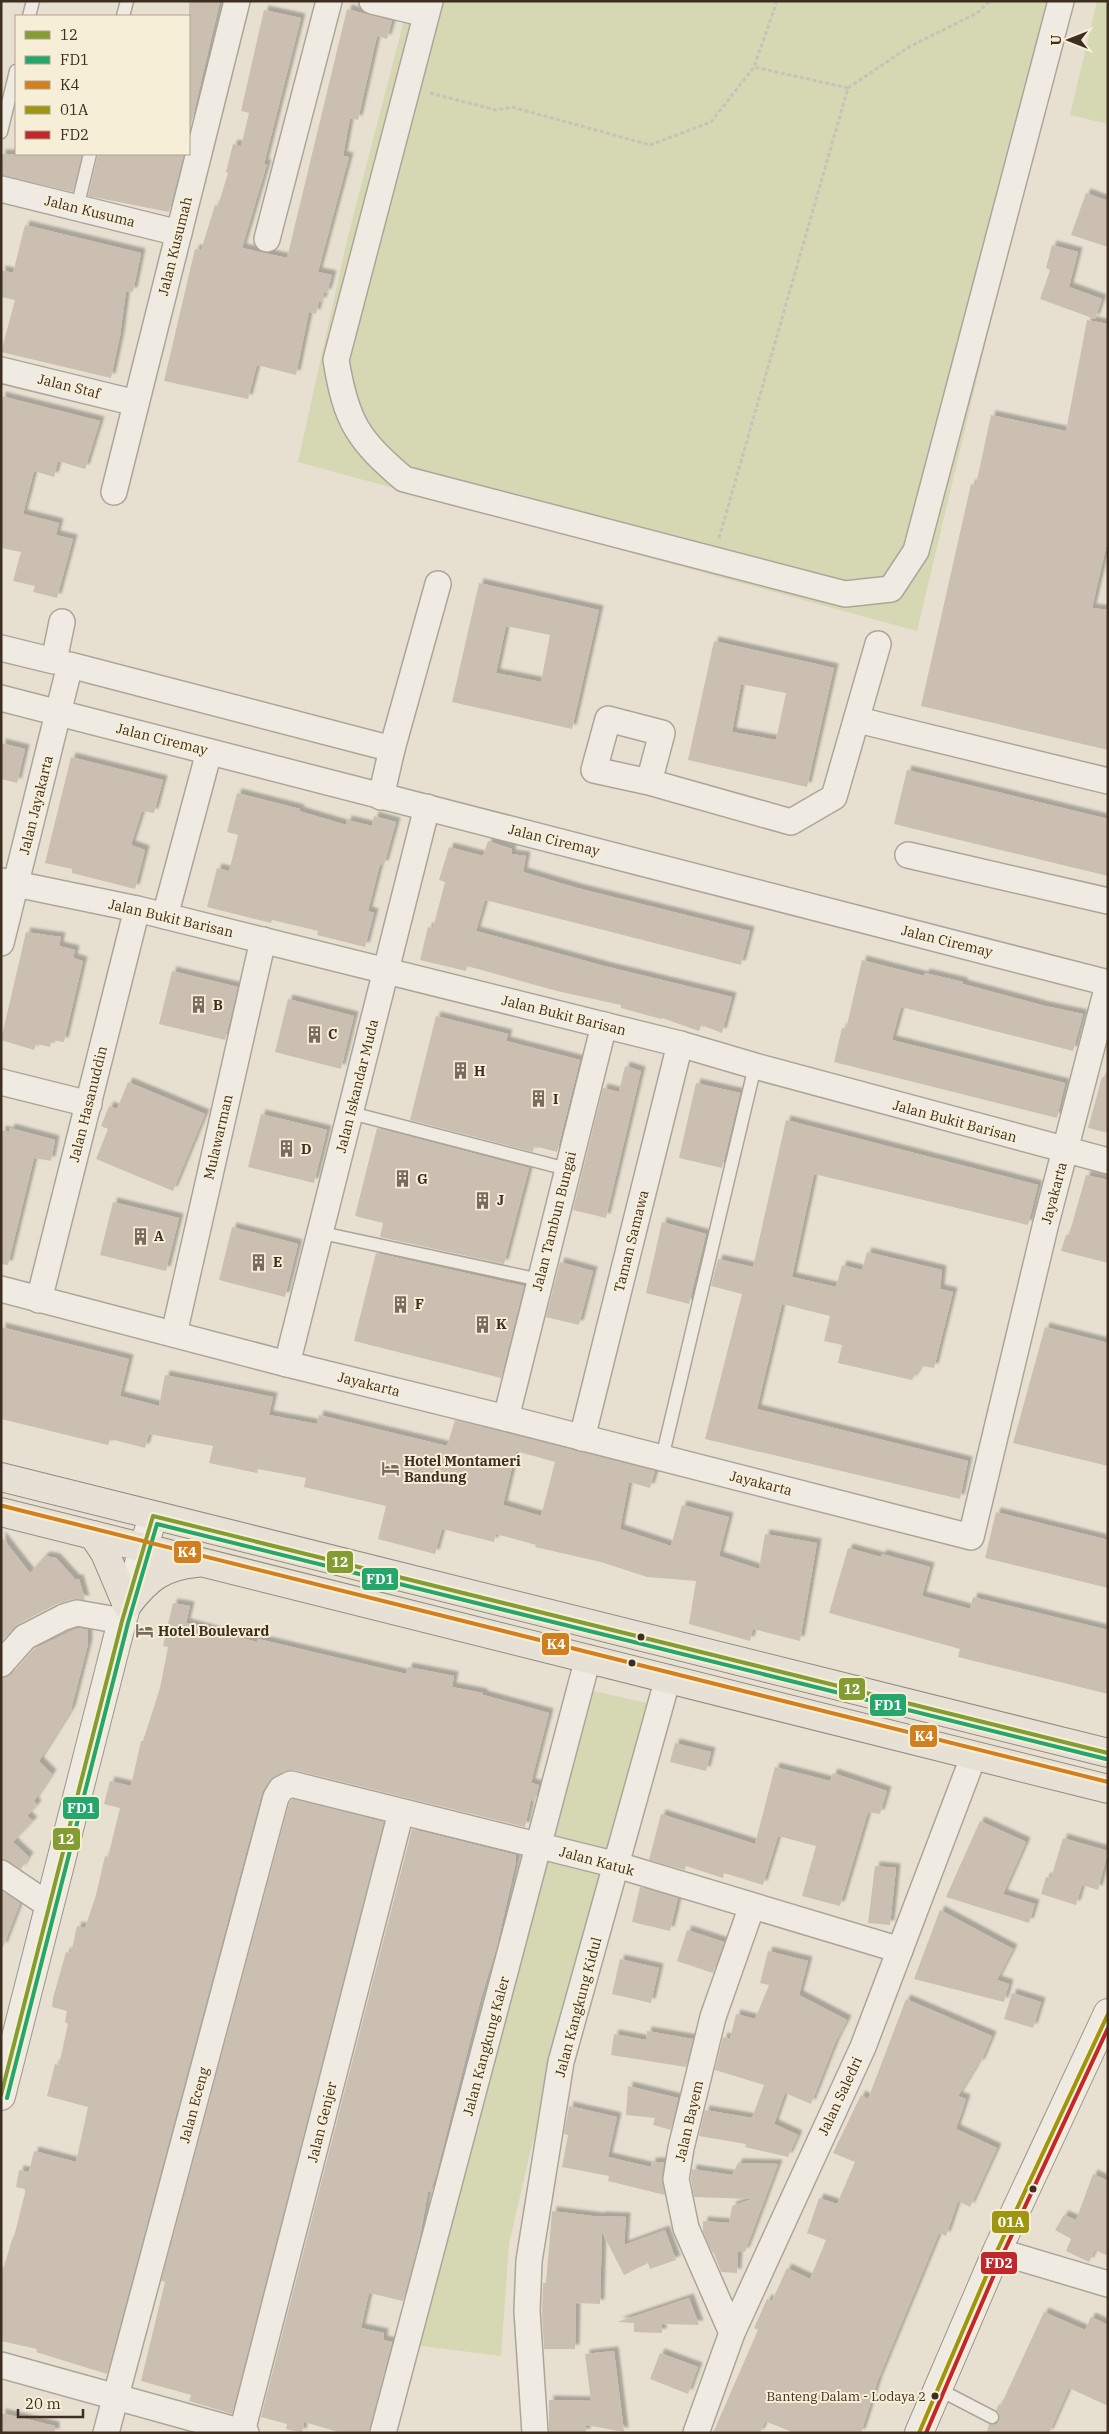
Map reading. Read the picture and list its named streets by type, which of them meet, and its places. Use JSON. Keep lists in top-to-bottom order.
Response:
{
  "streets": {
    "street": [
      "Jalan Kusuma",
      "Jalan Kusumah",
      "Jalan Staf",
      "Jalan Ciremay",
      "Jalan Jayakarta",
      "Jalan Bukit Barisan",
      "Jalan Iskandar Muda",
      "Jalan Hasanuddin",
      "Mulawarman",
      "Jayakarta",
      "Jalan Tambun Bungai",
      "Taman Samawa",
      "Jalan Katuk",
      "Jalan Kangkung Kidul",
      "Jalan Kangkung Kaler",
      "Jalan Saledri",
      "Jalan Eceng",
      "Jalan Bayem",
      "Jalan Genjer"
    ]
  },
  "crossings": [
    ["Jalan Kusuma", "Jalan Kusumah"],
    ["Jalan Kusumah", "Jalan Staf"],
    ["Jalan Ciremay", "Jalan Jayakarta"],
    ["Jalan Ciremay", "Jalan Iskandar Muda"],
    ["Jalan Ciremay", "Jayakarta"],
    ["Jalan Jayakarta", "Jalan Bukit Barisan"],
    ["Jalan Bukit Barisan", "Jalan Iskandar Muda"],
    ["Jalan Bukit Barisan", "Jalan Hasanuddin"],
    ["Jalan Bukit Barisan", "Mulawarman"],
    ["Jalan Bukit Barisan", "Jayakarta"],
    ["Jalan Bukit Barisan", "Jalan Tambun Bungai"],
    ["Jalan Bukit Barisan", "Taman Samawa"],
    ["Jalan Iskandar Muda", "Jayakarta"],
    ["Jalan Hasanuddin", "Jayakarta"],
    ["Mulawarman", "Jayakarta"],
    ["Jayakarta", "Jalan Tambun Bungai"],
    ["Jayakarta", "Taman Samawa"],
    ["Jalan Katuk", "Jalan Kangkung Kidul"],
    ["Jalan Katuk", "Jalan Kangkung Kaler"],
    ["Jalan Katuk", "Jalan Saledri"],
    ["Jalan Katuk", "Jalan Eceng"],
    ["Jalan Katuk", "Jalan Bayem"],
    ["Jalan Katuk", "Jalan Genjer"],
    ["Jalan Saledri", "Jalan Bayem"]
  ],
  "places": {
    "building": [
      "B",
      "C",
      "H",
      "I",
      "D",
      "G",
      "J",
      "A",
      "E",
      "F",
      "K"
    ],
    "hotel": ["Hotel Montameri Bandung", "Hotel Boulevard"],
    "other": ["Banteng Dalam - Lodaya 2"]
  },
  "lines": [
    "transit line K4",
    "transit line 12",
    "transit line FD1",
    "transit line 01A",
    "transit line FD2"
  ],
  "legend": [
    "12",
    "FD1",
    "K4",
    "01A",
    "FD2"
  ],
  "scale_bar": "20 m",
  "north": "left"
}
